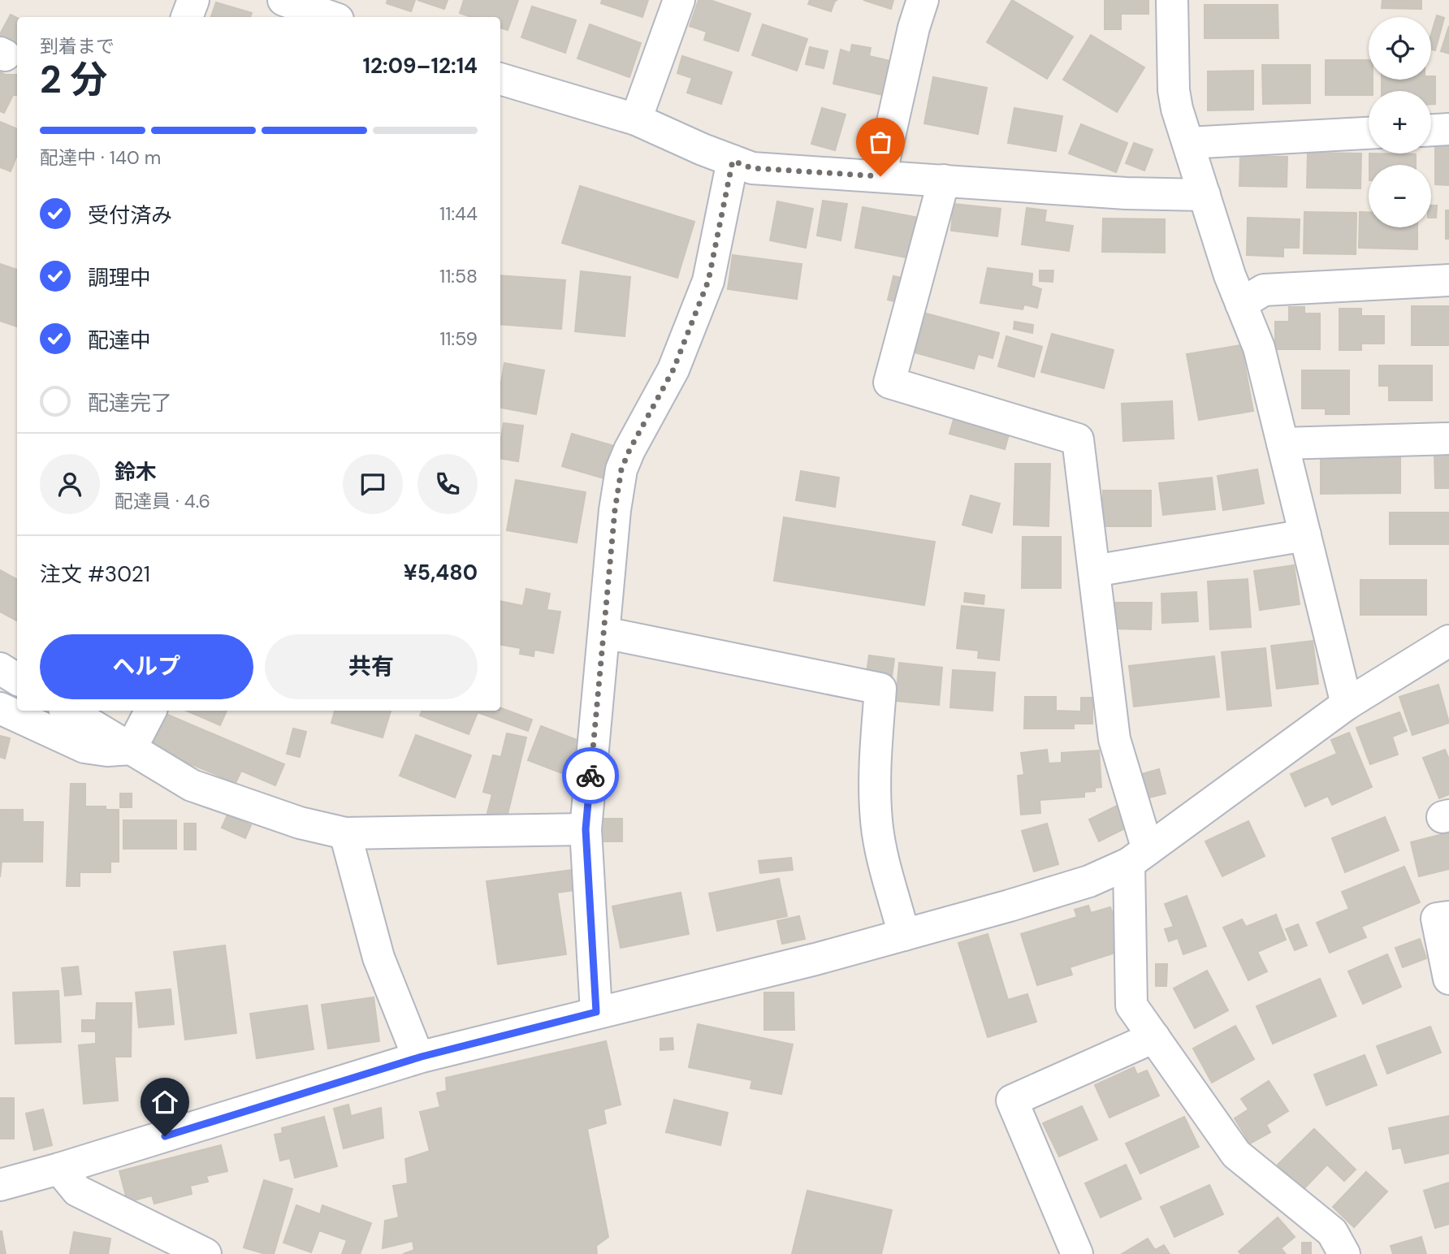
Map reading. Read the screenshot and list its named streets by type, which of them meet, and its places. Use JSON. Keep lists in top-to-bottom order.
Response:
{
  "page": {
    "map_buttons": ["+", "−"],
    "heading": ["2 分", "到着まで", "12:09–12:14"],
    "panel": [
      "鈴木",
      "配達員 · 4.6",
      "注文 #3021",
      "¥5,480"
    ],
    "bar": "配達中 · 140 m",
    "list": [
      ["受付済み", "11:44"],
      ["調理中", "11:58"],
      ["配達中", "11:59"],
      "配達完了"
    ],
    "buttons": ["ヘルプ", "共有"]
  }
}
